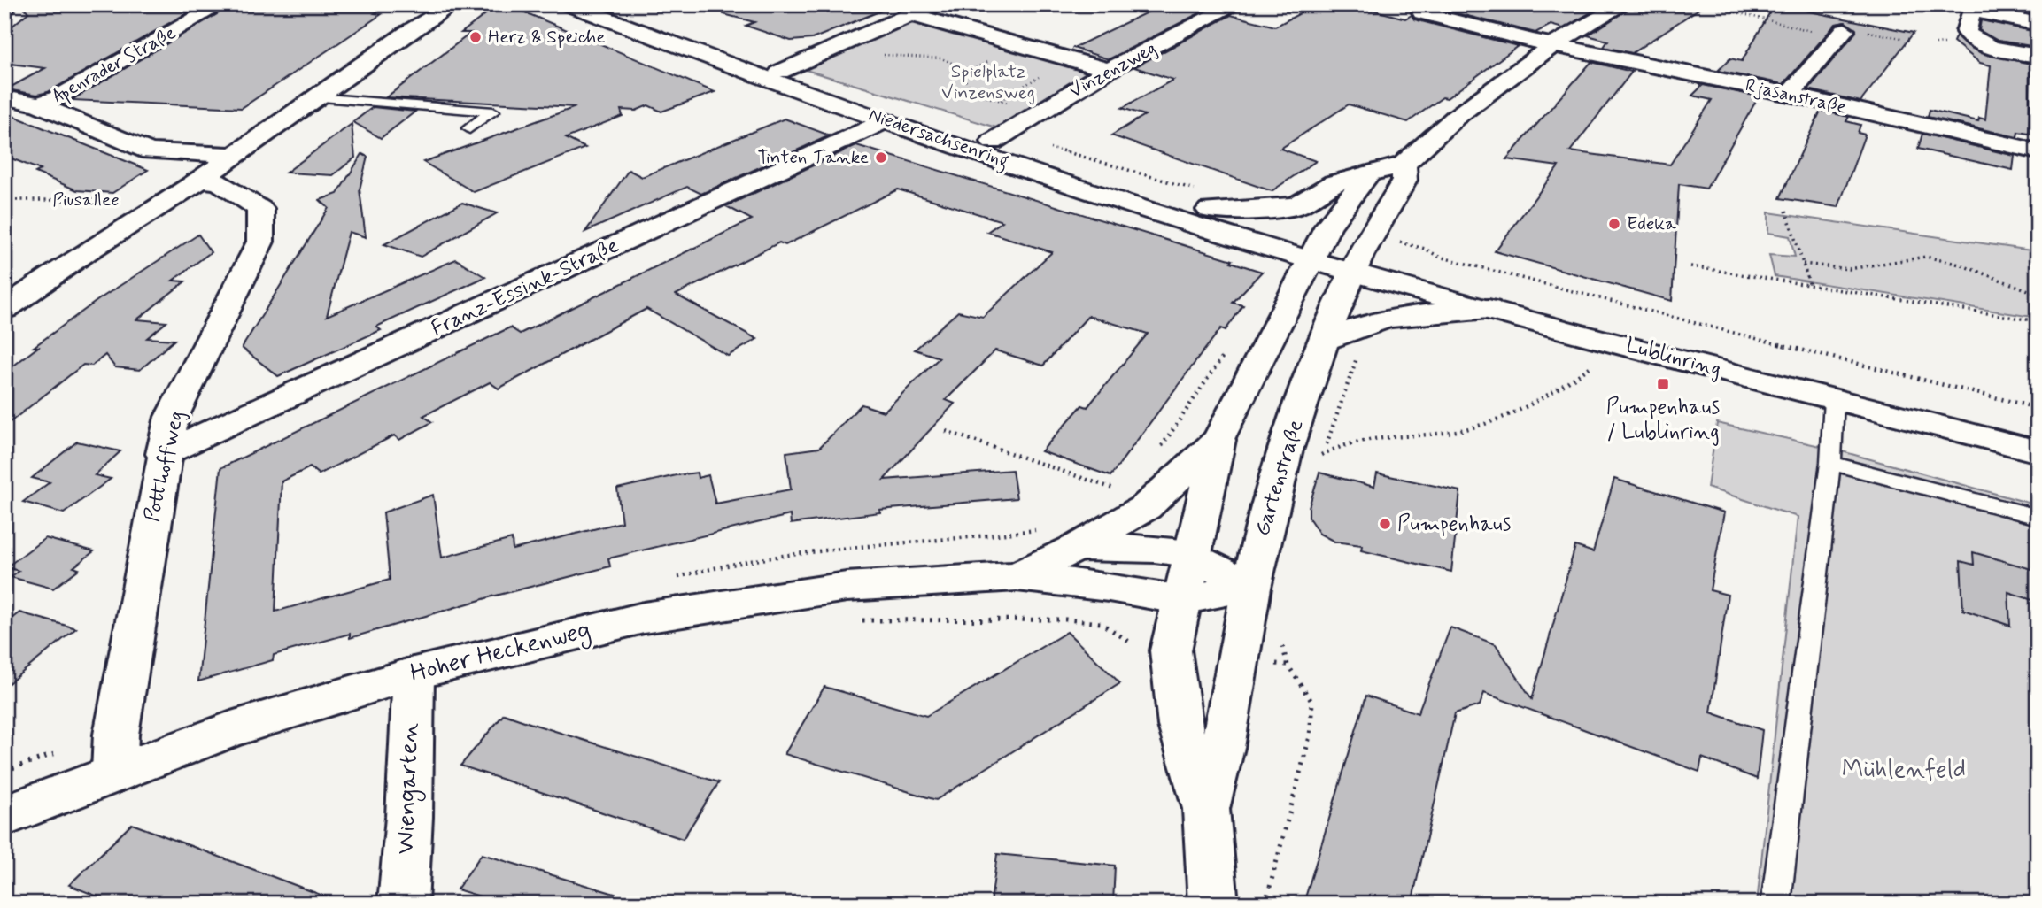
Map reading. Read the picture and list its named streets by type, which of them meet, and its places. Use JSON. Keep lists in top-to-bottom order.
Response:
{
  "streets": {
    "street": [
      "Apenrader Straße",
      "Vinzenzweg",
      "Rjasanstraße",
      "Niedersachsenring",
      "Franz-Essink-Straße",
      "Lublinring",
      "Potthoffweg",
      "Gartenstraße",
      "Hoher Heckenweg",
      "Wiengarten"
    ],
    "path": ["Piusallee"]
  },
  "crossings": [
    ["Vinzenzweg", "Niedersachsenring"],
    ["Niedersachsenring", "Franz-Essink-Straße"],
    ["Niedersachsenring", "Lublinring"],
    ["Niedersachsenring", "Gartenstraße"],
    ["Franz-Essink-Straße", "Potthoffweg"],
    ["Lublinring", "Gartenstraße"],
    ["Potthoffweg", "Hoher Heckenweg"],
    ["Gartenstraße", "Hoher Heckenweg"],
    ["Hoher Heckenweg", "Wiengarten"]
  ],
  "parks": ["Spielplatz Vinzensweg", "Mühlenfeld"],
  "places": {
    "other": [
      "Herz & Speiche",
      "Tinten Tanke",
      "Edeka",
      "Pumpenhaus"
    ],
    "transit": ["Pumpenhaus / Lublinring"]
  }
}
